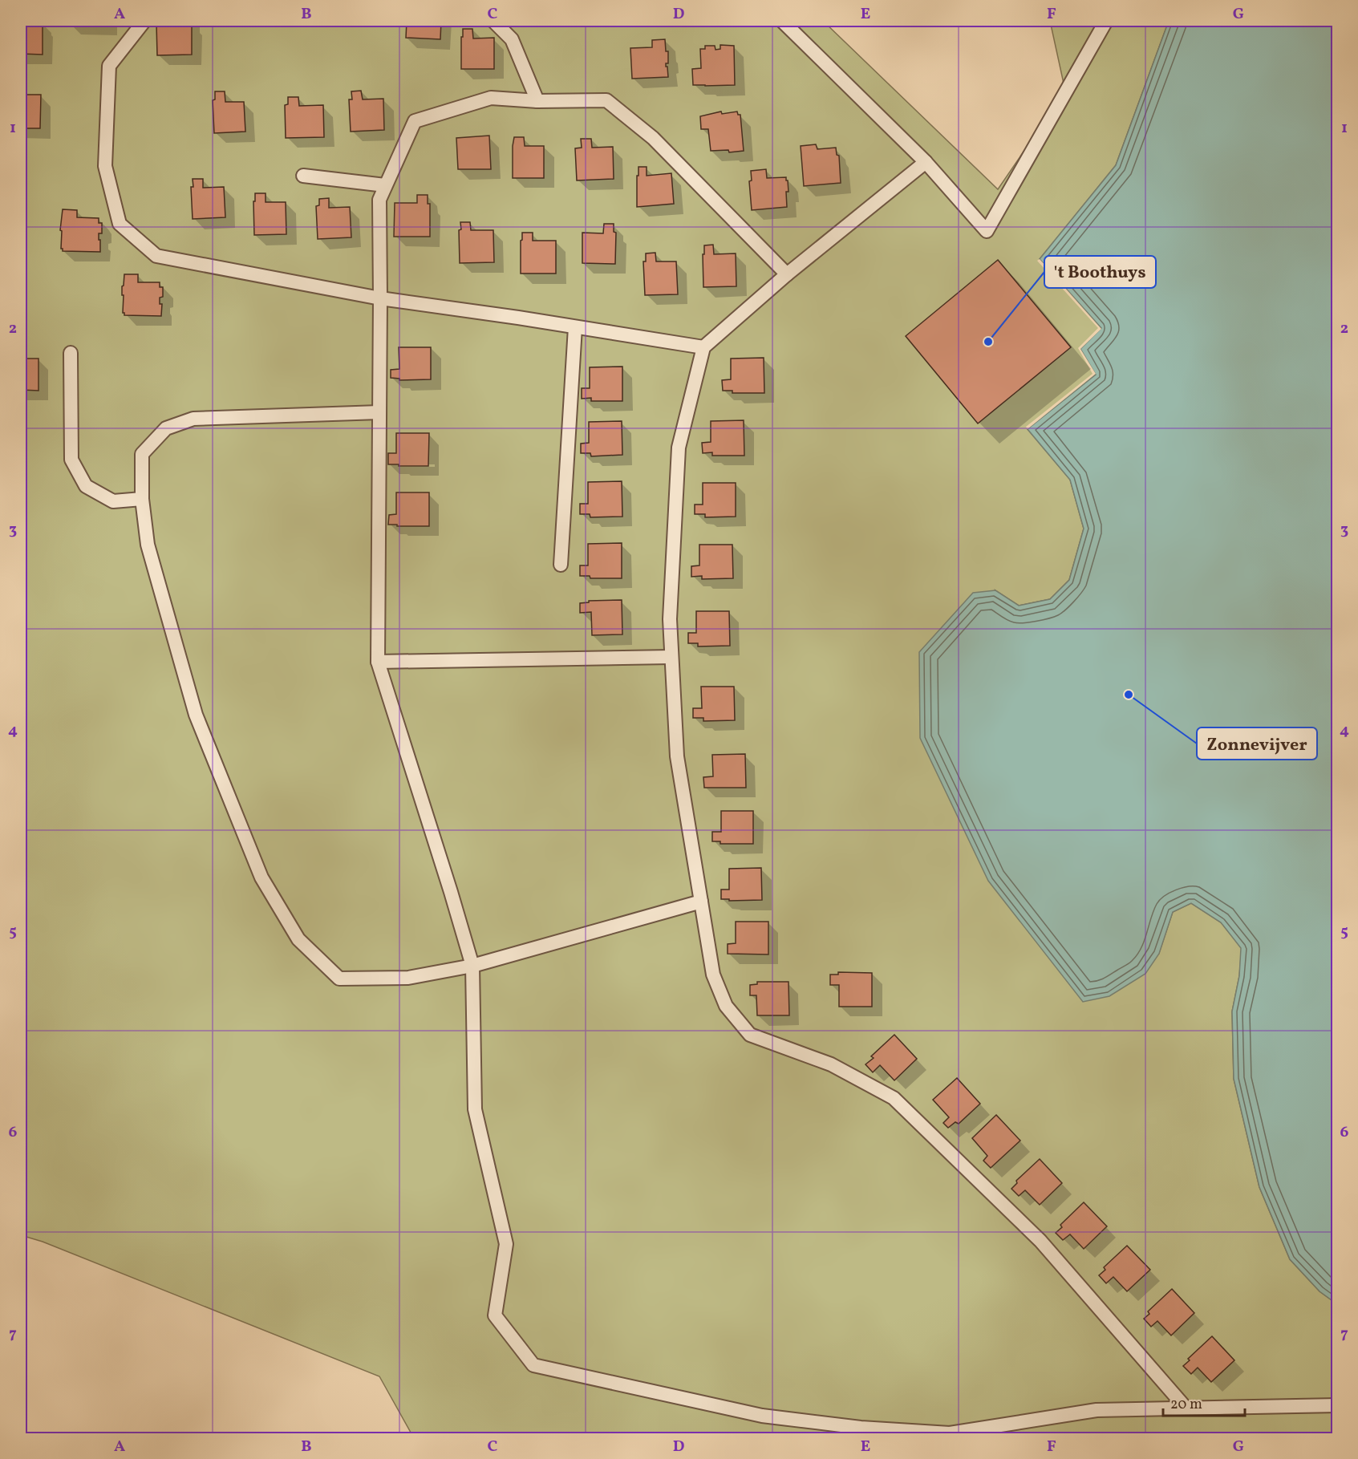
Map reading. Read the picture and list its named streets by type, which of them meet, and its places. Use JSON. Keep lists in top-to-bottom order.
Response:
{
  "places": ["'t Boothuys", "Zonnevijver"],
  "scale_bar": "20 m",
  "grid": {
    "columns": [
      "A",
      "B",
      "C",
      "D",
      "E",
      "F",
      "G"
    ],
    "rows": [
      "1",
      "2",
      "3",
      "4",
      "5",
      "6",
      "7"
    ]
  }
}
